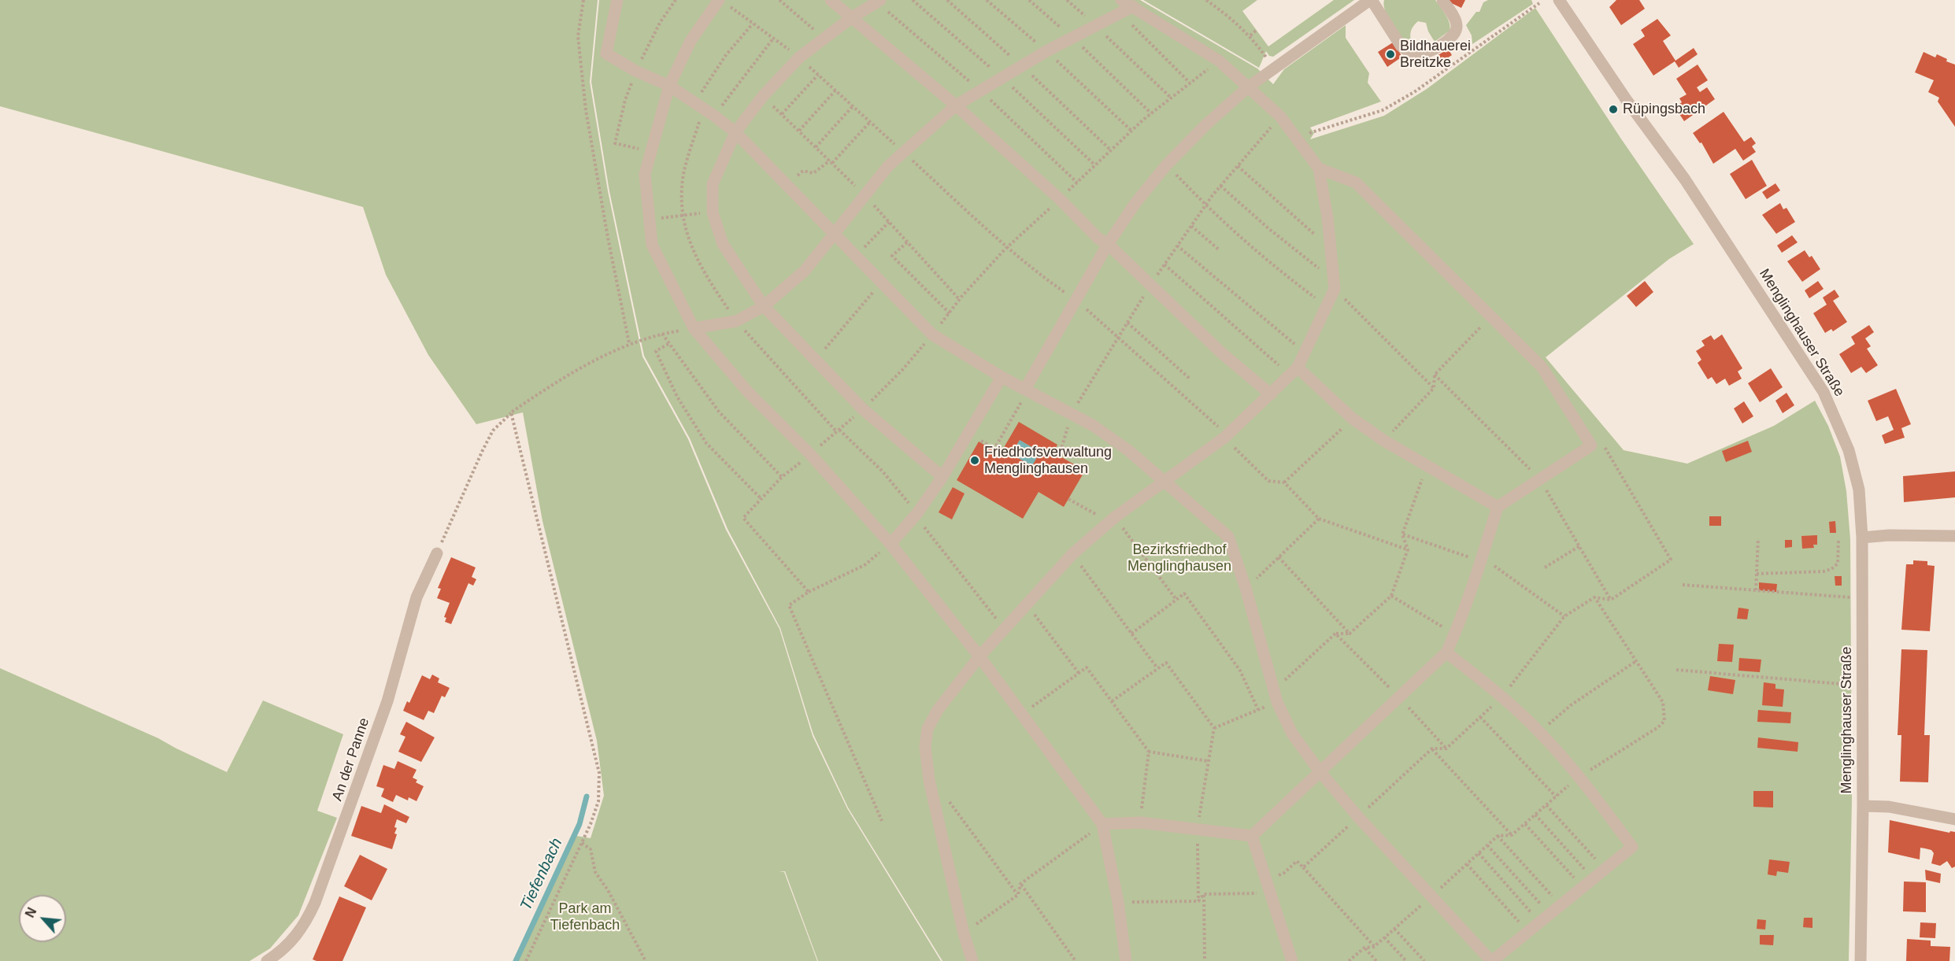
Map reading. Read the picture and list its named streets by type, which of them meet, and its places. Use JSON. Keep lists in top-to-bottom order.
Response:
{
  "streets": {
    "street": ["Menglinghauser Straße", "An der Panne"]
  },
  "water": ["Tiefenbach"],
  "parks": ["Bezirksfriedhof Menglinghausen", "Park am Tiefenbach"],
  "places": ["Bildhauerei Breitzke", "Rüpingsbach", "Friedhofsverwaltung Menglinghausen"],
  "north": "top left"
}
